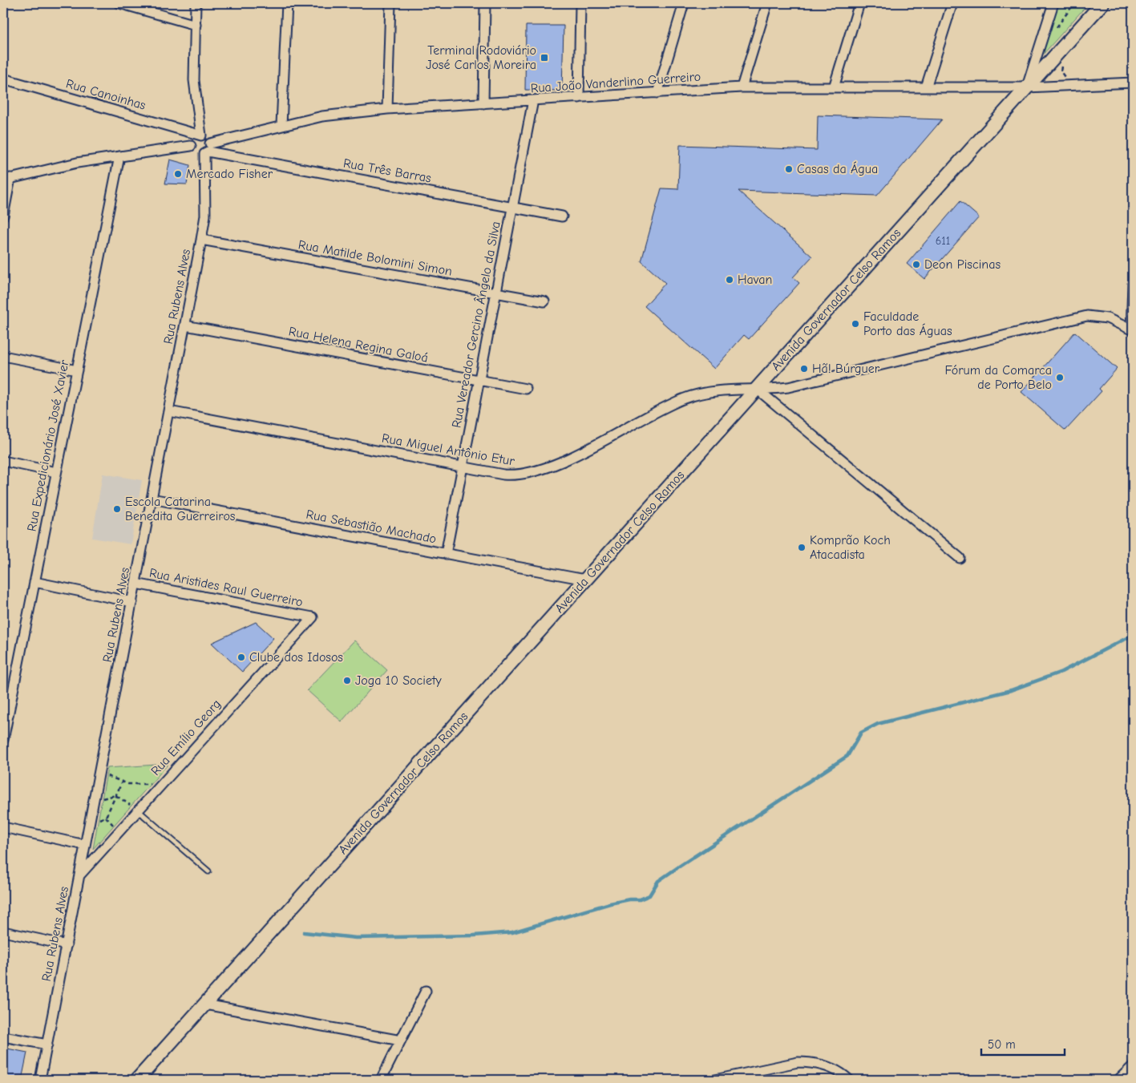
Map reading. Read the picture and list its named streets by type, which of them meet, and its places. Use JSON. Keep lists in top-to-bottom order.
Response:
{
  "streets": {
    "main road": ["Avenida Governador Celso Ramos"],
    "street": [
      "Rua João Vanderlino Guerreiro",
      "Rua Canoinhas",
      "Rua Três Barras",
      "Rua Matilde Bolomini Simon",
      "Rua Rubens Alves",
      "Rua Vereador Gercino Ângelo da Silva",
      "Rua Helena Regina Galoá",
      "Rua Expedicionário José Xavier",
      "Rua Miguel Antônio Etur",
      "Rua Sebastião Machado",
      "Rua Aristides Raul Guerreiro",
      "Rua Emílio Georg"
    ]
  },
  "crossings": [
    ["Rua João Vanderlino Guerreiro", "Rua Canoinhas"],
    ["Rua João Vanderlino Guerreiro", "Rua Três Barras"],
    ["Rua João Vanderlino Guerreiro", "Rua Rubens Alves"],
    ["Rua João Vanderlino Guerreiro", "Avenida Governador Celso Ramos"],
    ["Rua João Vanderlino Guerreiro", "Rua Vereador Gercino Ângelo da Silva"],
    ["Rua Canoinhas", "Rua Três Barras"],
    ["Rua Canoinhas", "Rua Rubens Alves"],
    ["Rua Três Barras", "Rua Rubens Alves"],
    ["Rua Três Barras", "Rua Vereador Gercino Ângelo da Silva"],
    ["Rua Matilde Bolomini Simon", "Rua Rubens Alves"],
    ["Rua Matilde Bolomini Simon", "Rua Vereador Gercino Ângelo da Silva"],
    ["Rua Rubens Alves", "Rua Helena Regina Galoá"],
    ["Rua Rubens Alves", "Rua Miguel Antônio Etur"],
    ["Rua Rubens Alves", "Rua Sebastião Machado"],
    ["Rua Rubens Alves", "Rua Aristides Raul Guerreiro"],
    ["Rua Rubens Alves", "Rua Emílio Georg"],
    ["Avenida Governador Celso Ramos", "Rua Miguel Antônio Etur"],
    ["Avenida Governador Celso Ramos", "Rua Sebastião Machado"],
    ["Rua Vereador Gercino Ângelo da Silva", "Rua Helena Regina Galoá"],
    ["Rua Vereador Gercino Ângelo da Silva", "Rua Miguel Antônio Etur"],
    ["Rua Vereador Gercino Ângelo da Silva", "Rua Sebastião Machado"],
    ["Rua Aristides Raul Guerreiro", "Rua Emílio Georg"]
  ],
  "places": {
    "transit": ["Terminal Rodoviário José Carlos Moreira"],
    "other": [
      "Casas da Água",
      "Mercado Fisher",
      "Deon Piscinas",
      "Havan",
      "Faculdade Porto das Águas",
      "Hã! Búrguer",
      "Fórum da Comarca de Porto Belo",
      "Escola Catarina Benedita Guerreiros",
      "Komprão Koch Atacadista",
      "Clube dos Idosos",
      "Joga 10 Society"
    ]
  },
  "house_numbers": ["611"],
  "scale_bar": "50 m"
}
